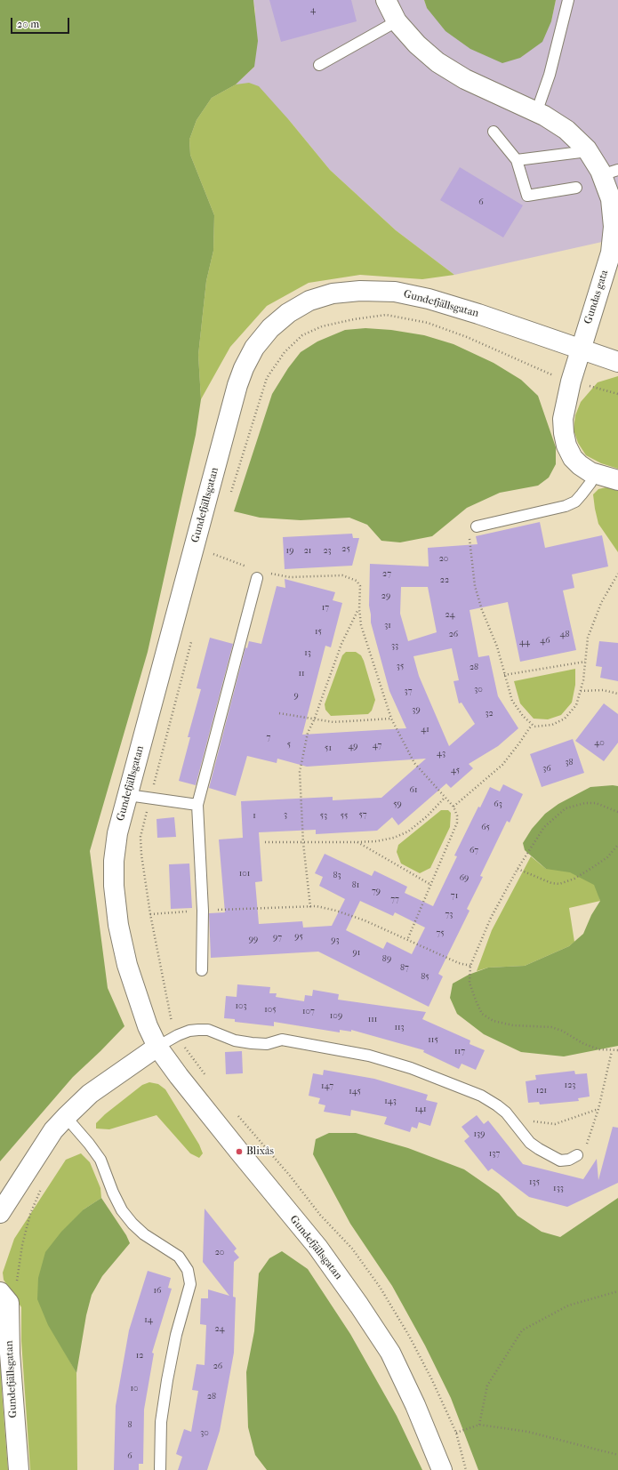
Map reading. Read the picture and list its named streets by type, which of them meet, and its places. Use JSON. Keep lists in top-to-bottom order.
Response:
{
  "streets": {
    "street": ["Gundas gata", "Gundefjällsgatan"]
  },
  "crossings": [
    ["Gundas gata", "Gundefjällsgatan"]
  ],
  "places": ["Blixås"],
  "house_numbers": [
    "4",
    "6",
    "25",
    "19",
    "21",
    "23",
    "20",
    "27",
    "22",
    "29",
    "17",
    "24",
    "31",
    "15",
    "26",
    "48",
    "46",
    "44",
    "33",
    "13",
    "35",
    "28",
    "11",
    "30",
    "37",
    "9",
    "39",
    "32",
    "41",
    "7",
    "40",
    "5",
    "47",
    "49",
    "51",
    "43",
    "38",
    "36",
    "45",
    "61",
    "59",
    "63",
    "3",
    "57",
    "1",
    "53",
    "55",
    "65",
    "67",
    "101",
    "83",
    "69",
    "81",
    "79",
    "71",
    "77",
    "73",
    "75",
    "95",
    "97",
    "99",
    "93",
    "91",
    "89",
    "87",
    "85",
    "103",
    "105",
    "107",
    "109",
    "111",
    "113",
    "115",
    "117",
    "123",
    "147",
    "121",
    "145",
    "143",
    "141",
    "139",
    "137",
    "135",
    "133",
    "20",
    "16",
    "14",
    "24",
    "12",
    "26",
    "10",
    "28",
    "8",
    "30",
    "6"
  ],
  "scale_bar": "20 m"
}
